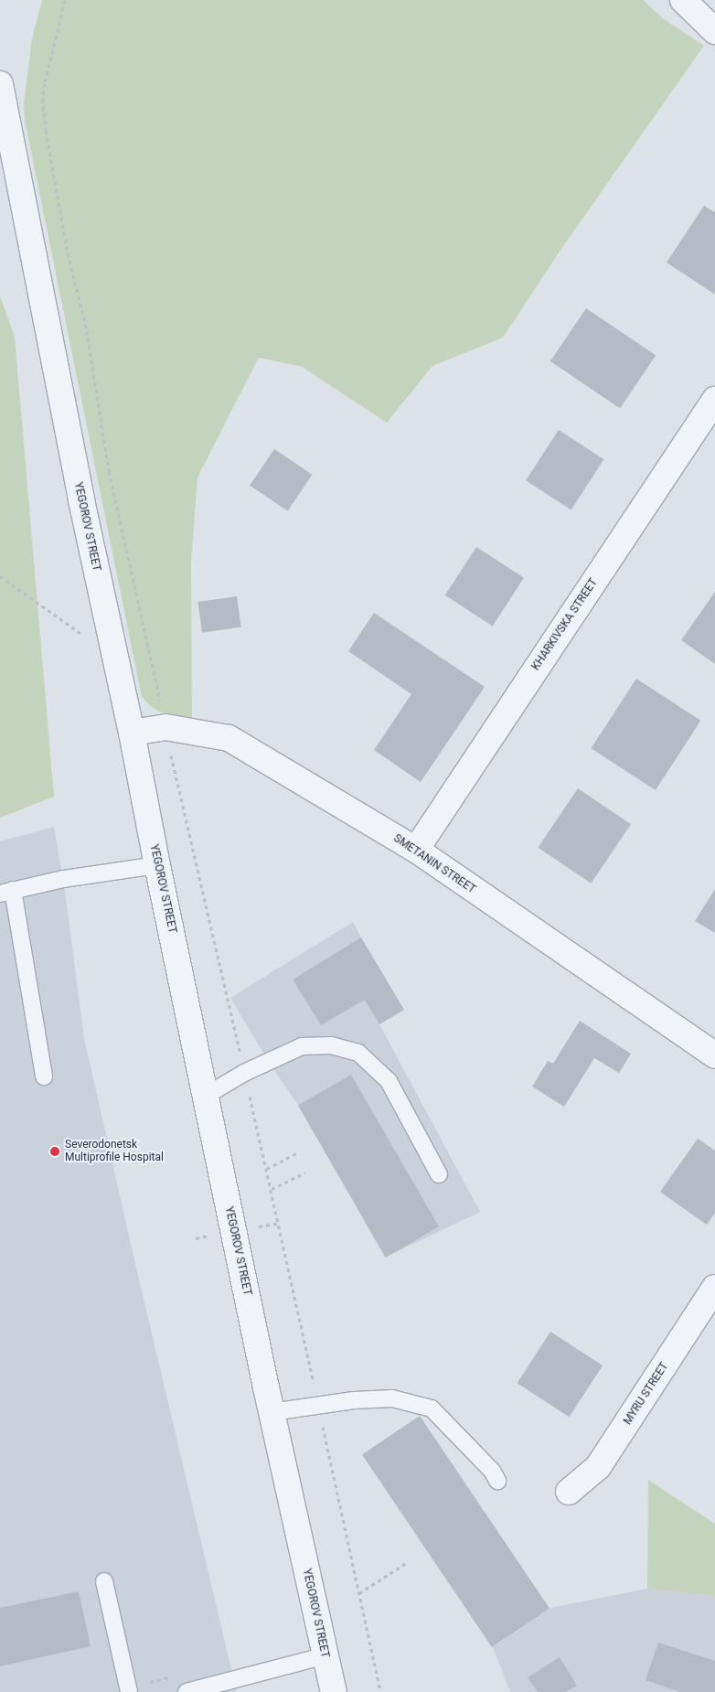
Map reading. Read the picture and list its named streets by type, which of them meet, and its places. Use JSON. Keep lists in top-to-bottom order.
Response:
{
  "streets": {
    "street": [
      "YEGOROV STREET",
      "KHARKIVSKA STREET",
      "SMETANIN STREET",
      "MYRU STREET"
    ]
  },
  "crossings": [
    ["YEGOROV STREET", "SMETANIN STREET"],
    ["KHARKIVSKA STREET", "SMETANIN STREET"]
  ],
  "places": ["Severodonetsk Multiprofile Hospital"]
}
